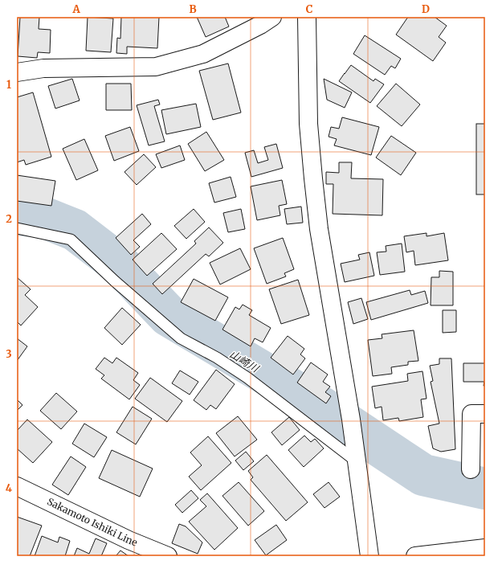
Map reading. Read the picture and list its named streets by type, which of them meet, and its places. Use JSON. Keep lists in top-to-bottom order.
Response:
{
  "streets": {
    "street": ["Sakamoto Ishiki Line"]
  },
  "water": ["山崎川"],
  "grid": {
    "columns": [
      "A",
      "B",
      "C",
      "D"
    ],
    "rows": [
      "1",
      "2",
      "3",
      "4"
    ]
  }
}
